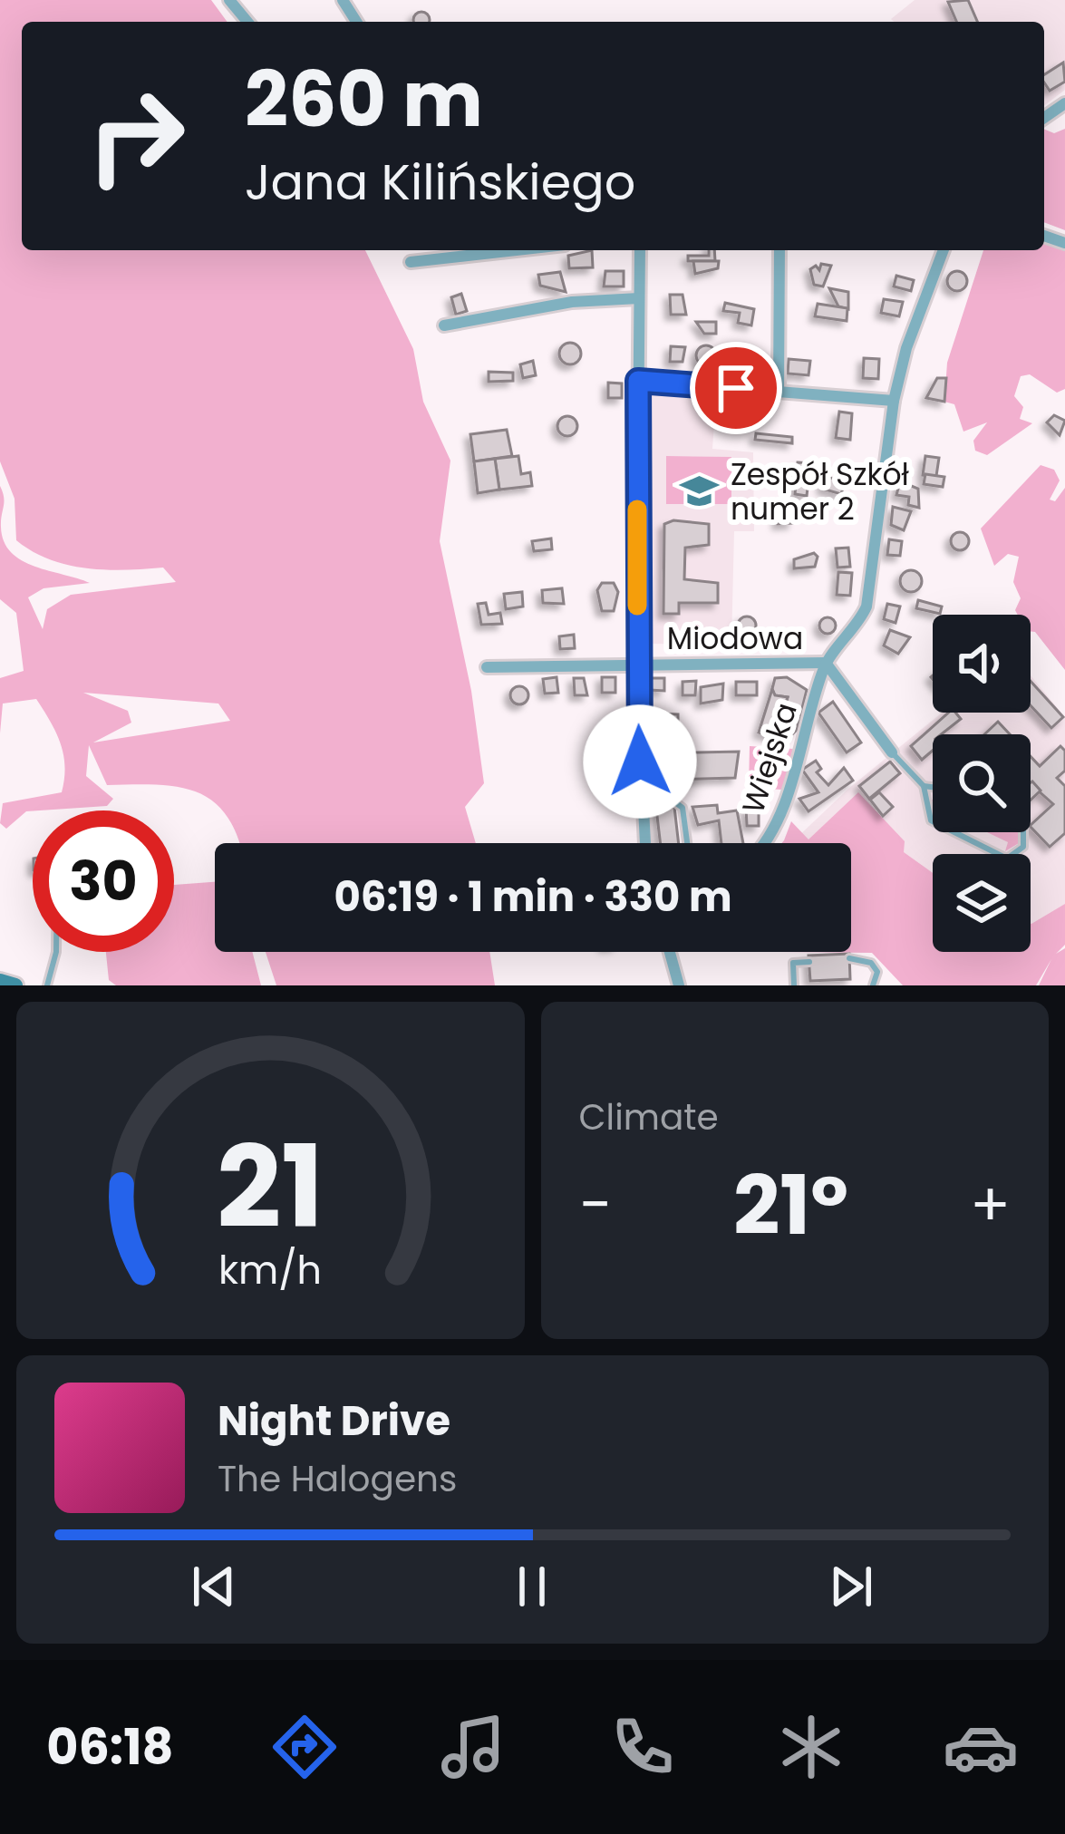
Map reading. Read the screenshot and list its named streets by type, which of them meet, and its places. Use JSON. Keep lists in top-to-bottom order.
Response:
{
  "streets": {
    "street": ["Miodowa", "Wiejska"]
  },
  "crossings": [
    ["Miodowa", "Wiejska"]
  ],
  "places": {
    "school or university": ["Zespół Szkół numer 2"]
  },
  "page": {
    "turn": ["260 m", "Jana Kilińskiego"],
    "limit": "30",
    "trip": "06:19 · 1 min · 330 m",
    "tile": "Climate",
    "heat": ["−", "21°", "+"],
    "song": ["Night Drive", "The Halogens"],
    "tabs": "06:18",
    "gauge": ["21", "km/h"]
  }
}
